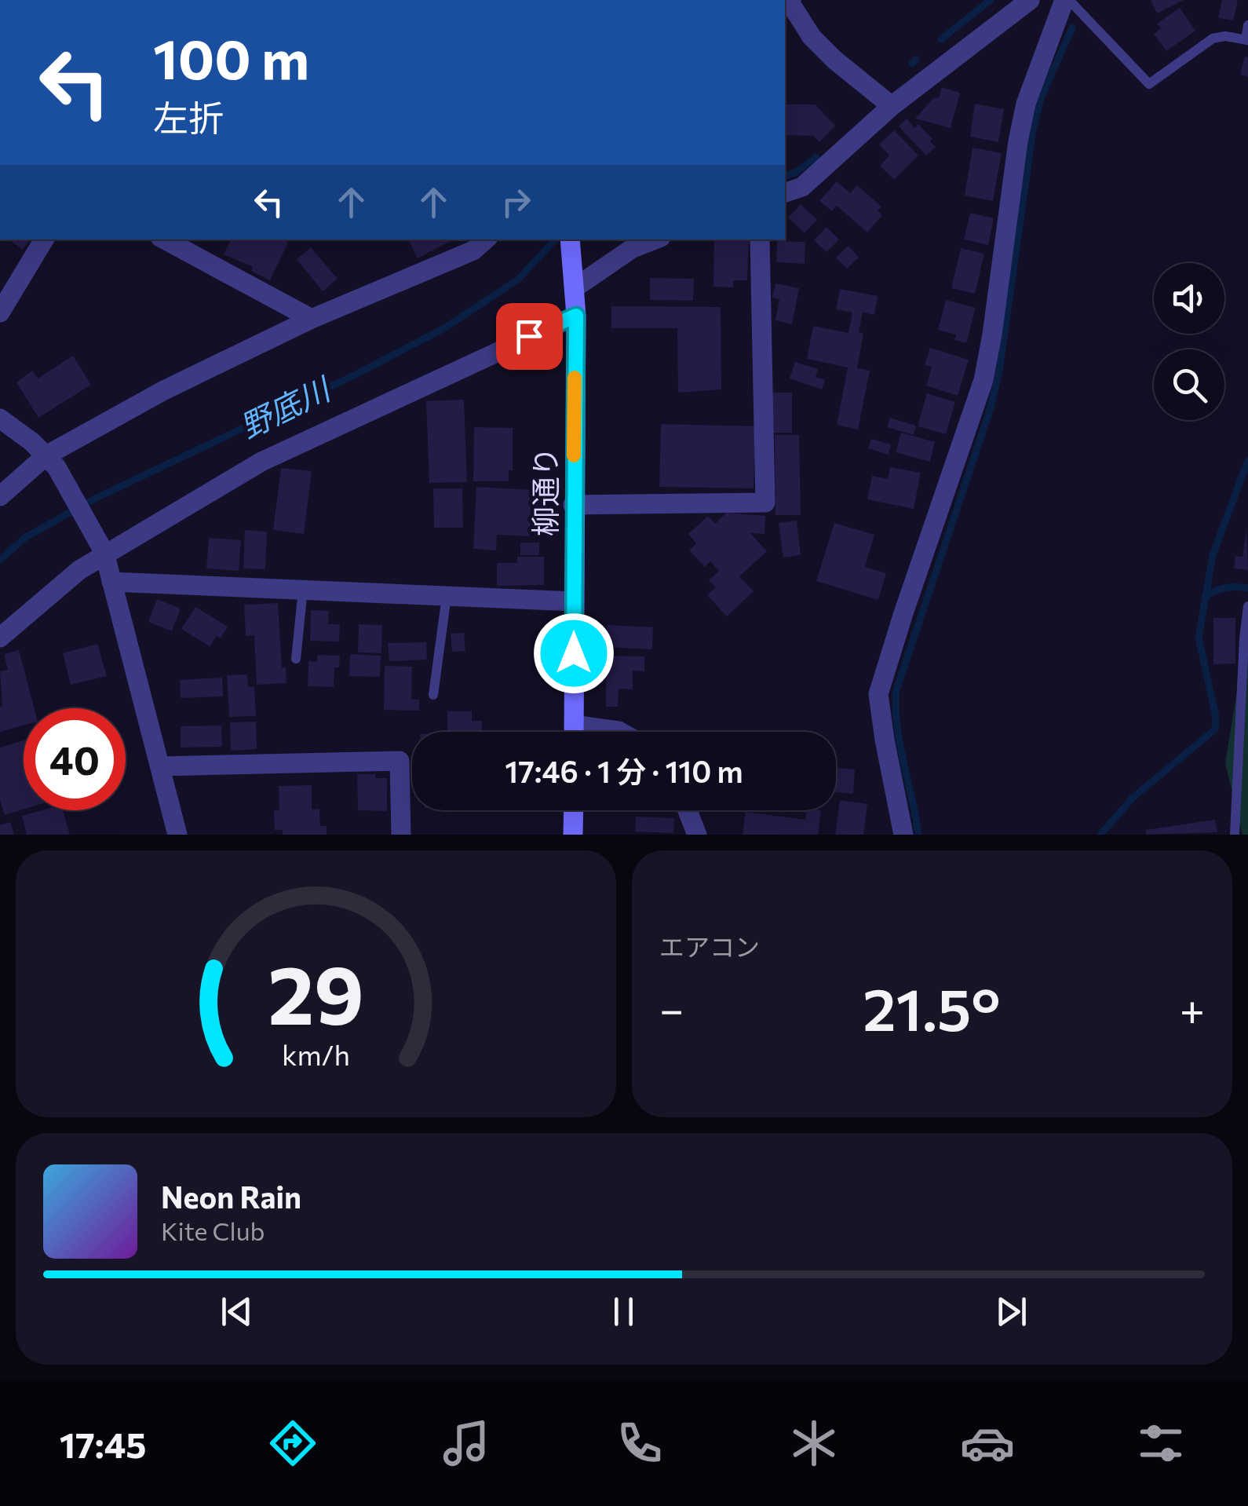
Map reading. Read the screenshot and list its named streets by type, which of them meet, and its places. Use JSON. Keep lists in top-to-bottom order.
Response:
{
  "streets": {
    "street": ["柳通り"]
  },
  "water": ["野底川"],
  "page": {
    "turn": ["100 m", "左折"],
    "limit": "40",
    "trip": "17:46 · 1 分 · 110 m",
    "tile": "エアコン",
    "heat": ["−", "21.5°", "+"],
    "song": ["Neon Rain", "Kite Club"],
    "tabs": "17:45",
    "gauge": ["29", "km/h"]
  }
}
